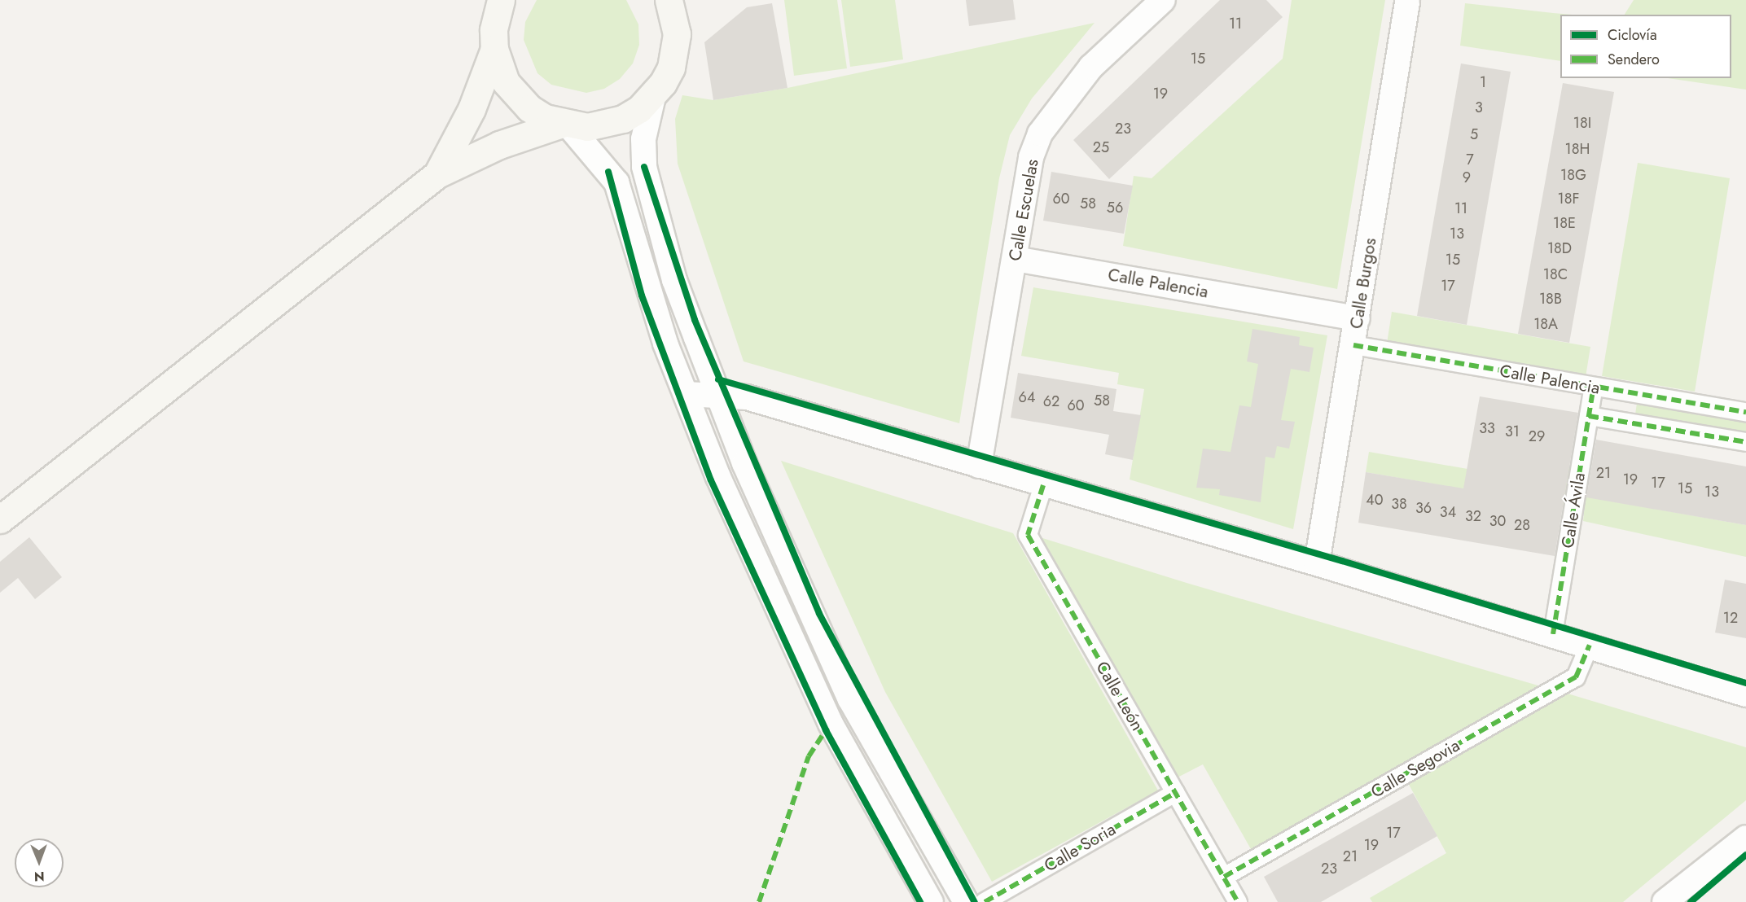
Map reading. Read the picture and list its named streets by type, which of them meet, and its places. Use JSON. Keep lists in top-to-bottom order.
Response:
{
  "streets": {
    "street": [
      "Calle Escuelas",
      "Calle Palencia",
      "Calle Burgos",
      "Calle Ávila",
      "Calle León",
      "Calle Segovia",
      "Calle Soria"
    ]
  },
  "crossings": [
    ["Calle Escuelas", "Calle Palencia"],
    ["Calle Palencia", "Calle Burgos"],
    ["Calle Palencia", "Calle Ávila"],
    ["Calle León", "Calle Segovia"],
    ["Calle León", "Calle Soria"]
  ],
  "house_numbers": [
    "11",
    "15",
    "1",
    "19",
    "3",
    "18I",
    "23",
    "5",
    "25",
    "18H",
    "7",
    "18G",
    "9",
    "60",
    "18F",
    "58",
    "56",
    "11",
    "18E",
    "13",
    "18D",
    "15",
    "18C",
    "17",
    "18B",
    "18A",
    "64",
    "58",
    "62",
    "60",
    "33",
    "31",
    "29",
    "21",
    "19",
    "17",
    "15",
    "13",
    "40",
    "38",
    "36",
    "34",
    "32",
    "30",
    "28",
    "12",
    "17",
    "19",
    "21",
    "23"
  ],
  "legend": ["Ciclovía", "Sendero"],
  "north": "bottom"
}
